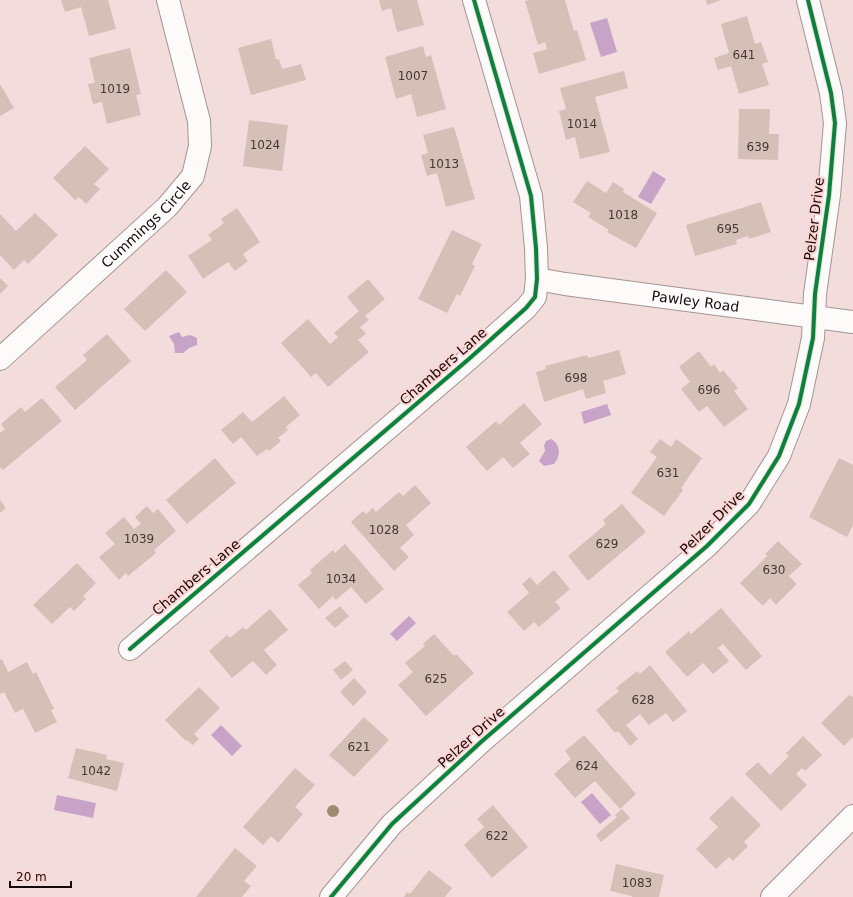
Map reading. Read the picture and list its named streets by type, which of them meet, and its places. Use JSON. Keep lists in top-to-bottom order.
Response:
{
  "streets": {
    "street": [
      "Pelzer Drive",
      "Cummings Circle",
      "Pawley Road",
      "Chambers Lane"
    ]
  },
  "crossings": [
    ["Pelzer Drive", "Pawley Road"],
    ["Pawley Road", "Chambers Lane"]
  ],
  "house_numbers": [
    "641",
    "1007",
    "1019",
    "1014",
    "1024",
    "639",
    "1013",
    "1018",
    "695",
    "698",
    "696",
    "631",
    "1028",
    "1039",
    "629",
    "630",
    "1034",
    "625",
    "628",
    "621",
    "624",
    "1042",
    "622",
    "1083"
  ],
  "scale_bar": "20 m"
}
